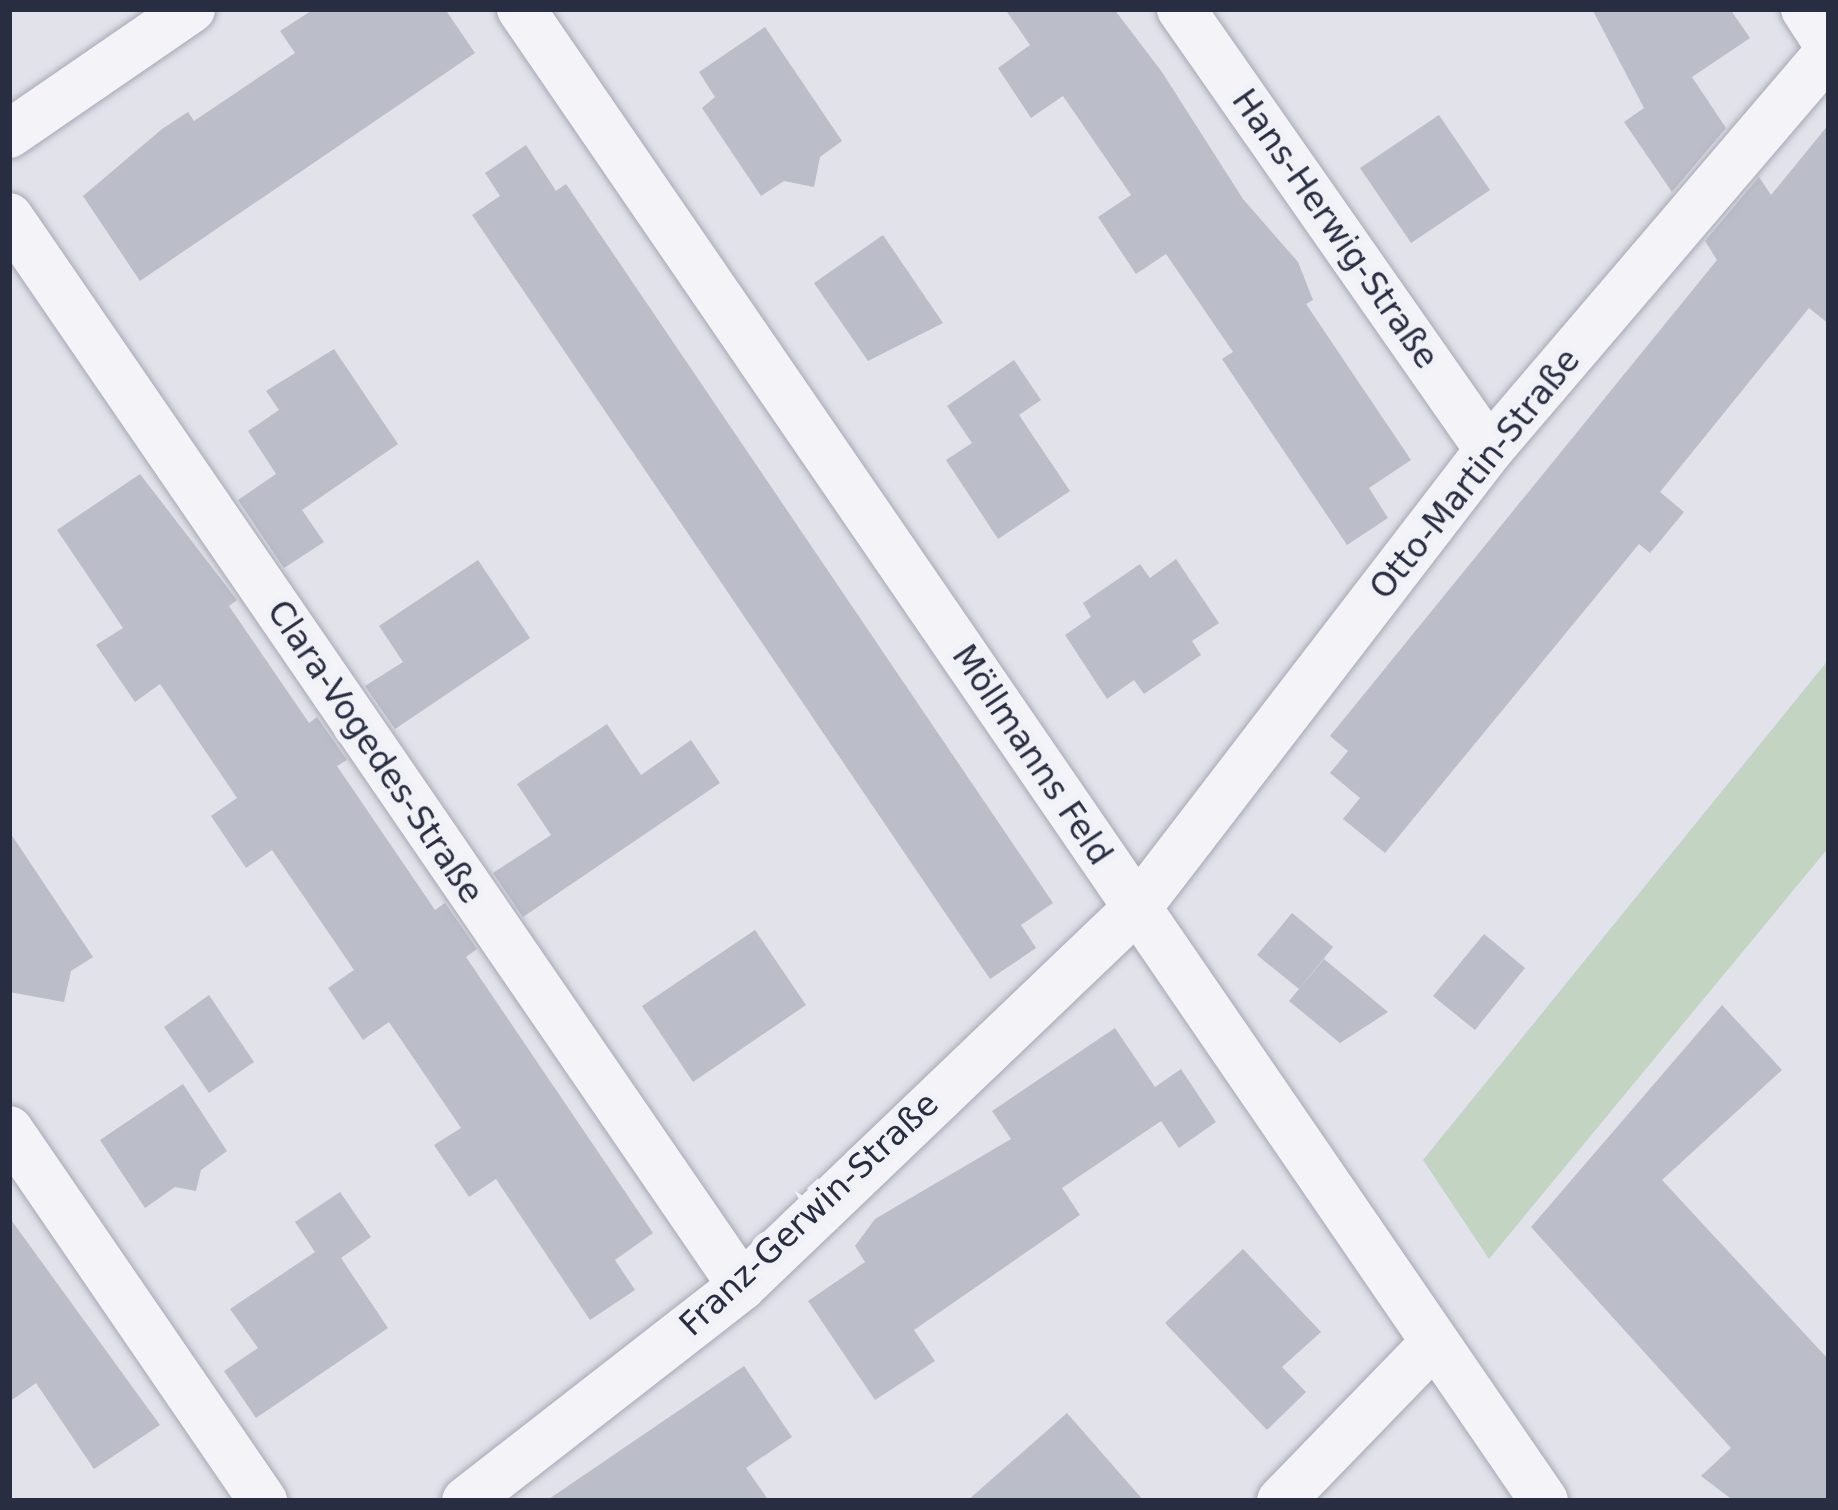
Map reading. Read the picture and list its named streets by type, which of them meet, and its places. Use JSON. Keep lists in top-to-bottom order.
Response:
{
  "streets": {
    "street": [
      "Hans-Herwig-Straße",
      "Otto-Martin-Straße",
      "Clara-Vogedes-Straße",
      "Möllmanns Feld",
      "Franz-Gerwin-Straße"
    ]
  },
  "crossings": [
    ["Hans-Herwig-Straße", "Otto-Martin-Straße"],
    ["Otto-Martin-Straße", "Möllmanns Feld"],
    ["Otto-Martin-Straße", "Franz-Gerwin-Straße"],
    ["Clara-Vogedes-Straße", "Franz-Gerwin-Straße"],
    ["Möllmanns Feld", "Franz-Gerwin-Straße"]
  ]
}
